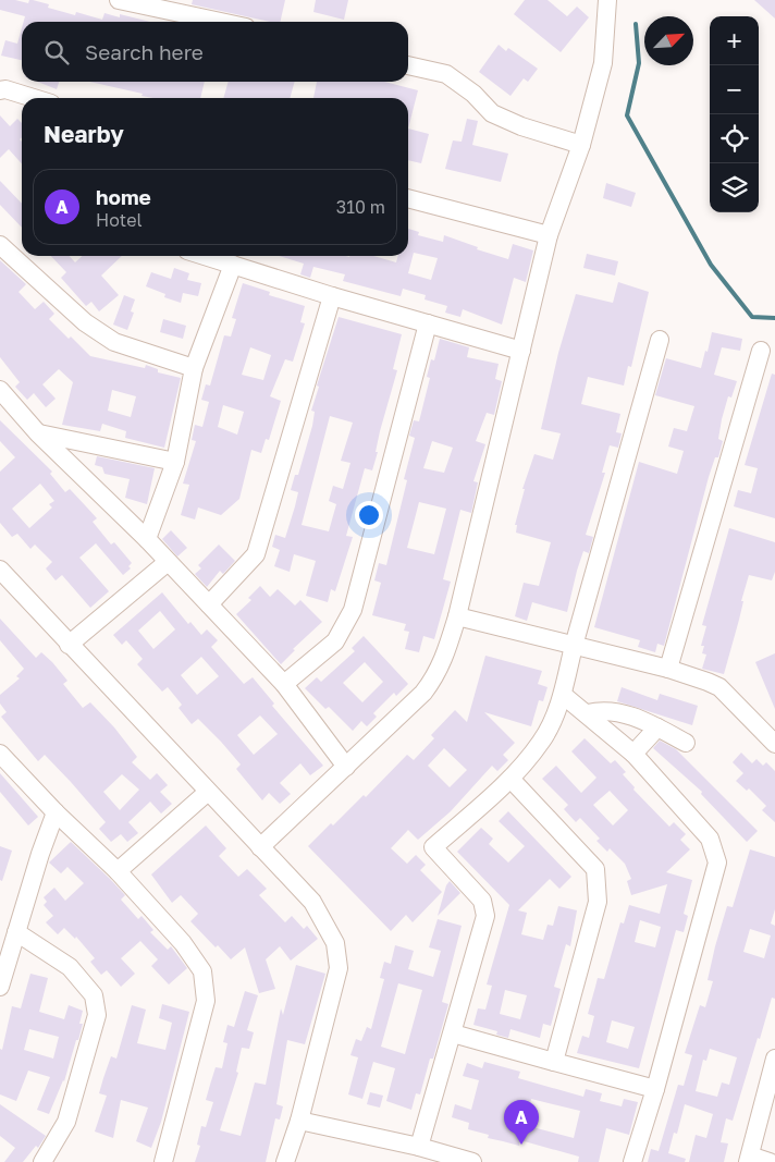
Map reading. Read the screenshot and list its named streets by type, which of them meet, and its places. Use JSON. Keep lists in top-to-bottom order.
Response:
{
  "north": "top right",
  "page": {
    "map_buttons": ["+", "−"],
    "search": "Search here",
    "heading": "Nearby",
    "list": [
      {
        "mark": "A",
        "name": "home",
        "note": "Hotel",
        "value": "310 m"
      }
    ],
    "pins": "A"
  }
}
